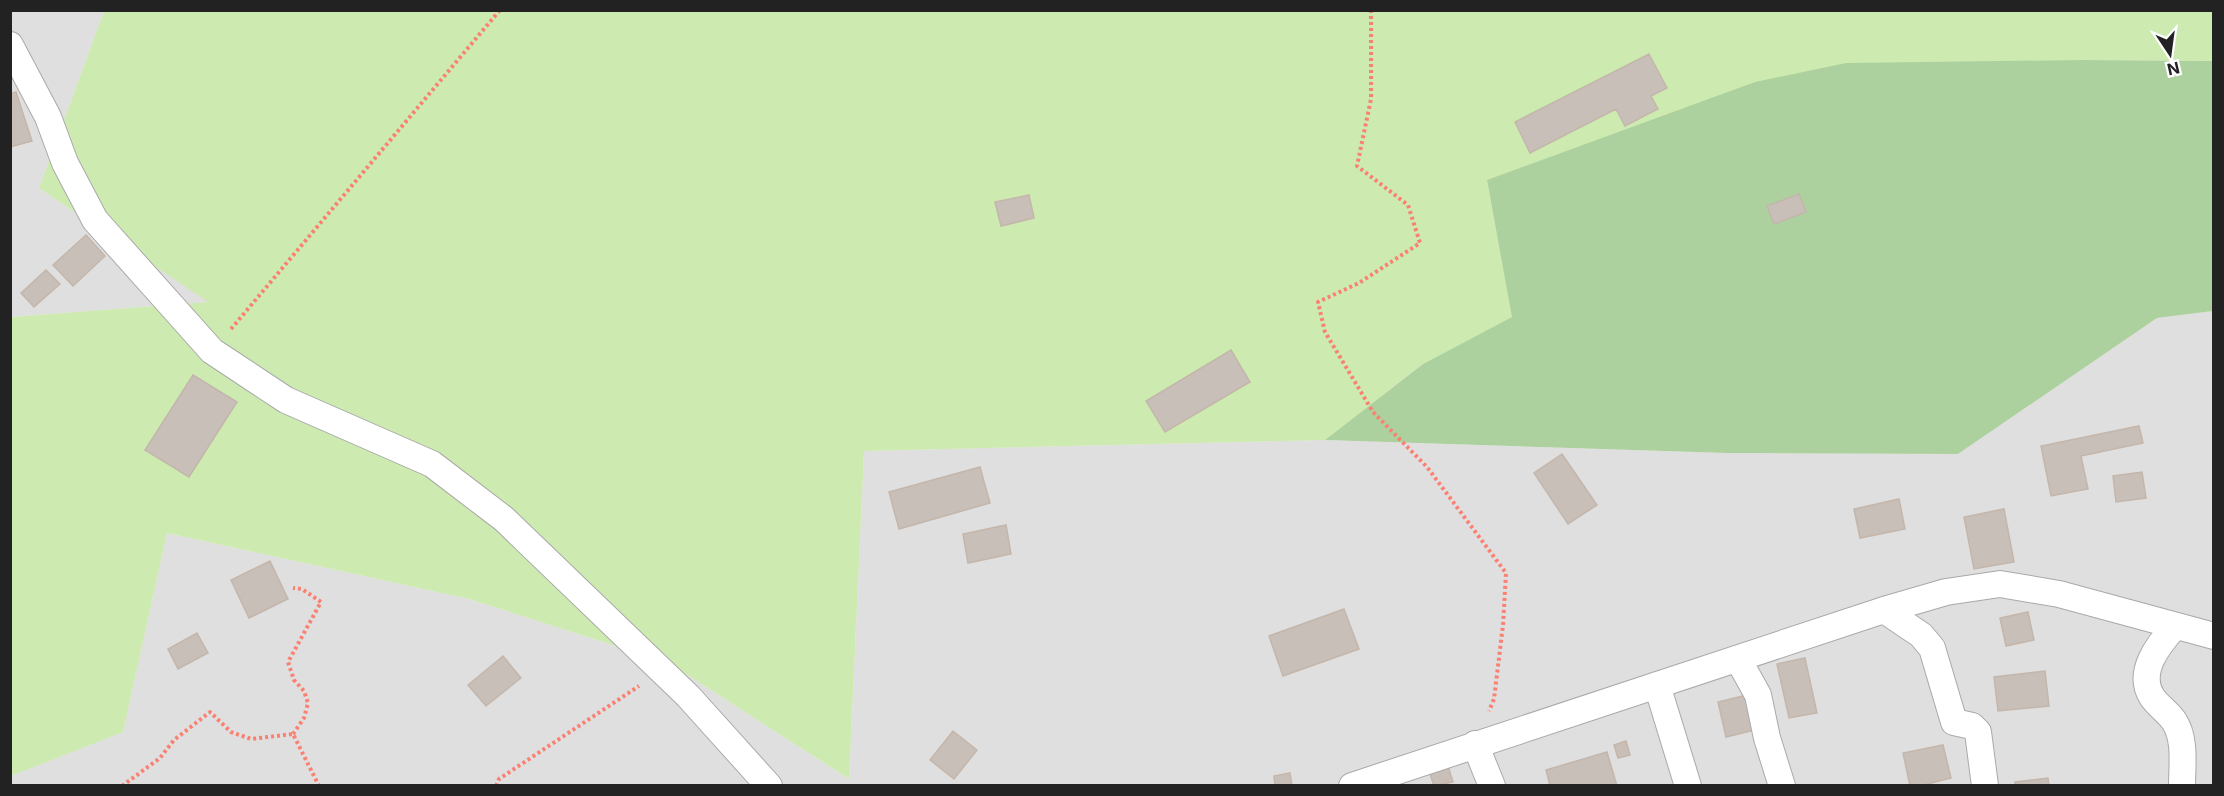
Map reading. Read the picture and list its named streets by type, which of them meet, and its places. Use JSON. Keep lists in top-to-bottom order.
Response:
{
  "north": "bottom"
}
